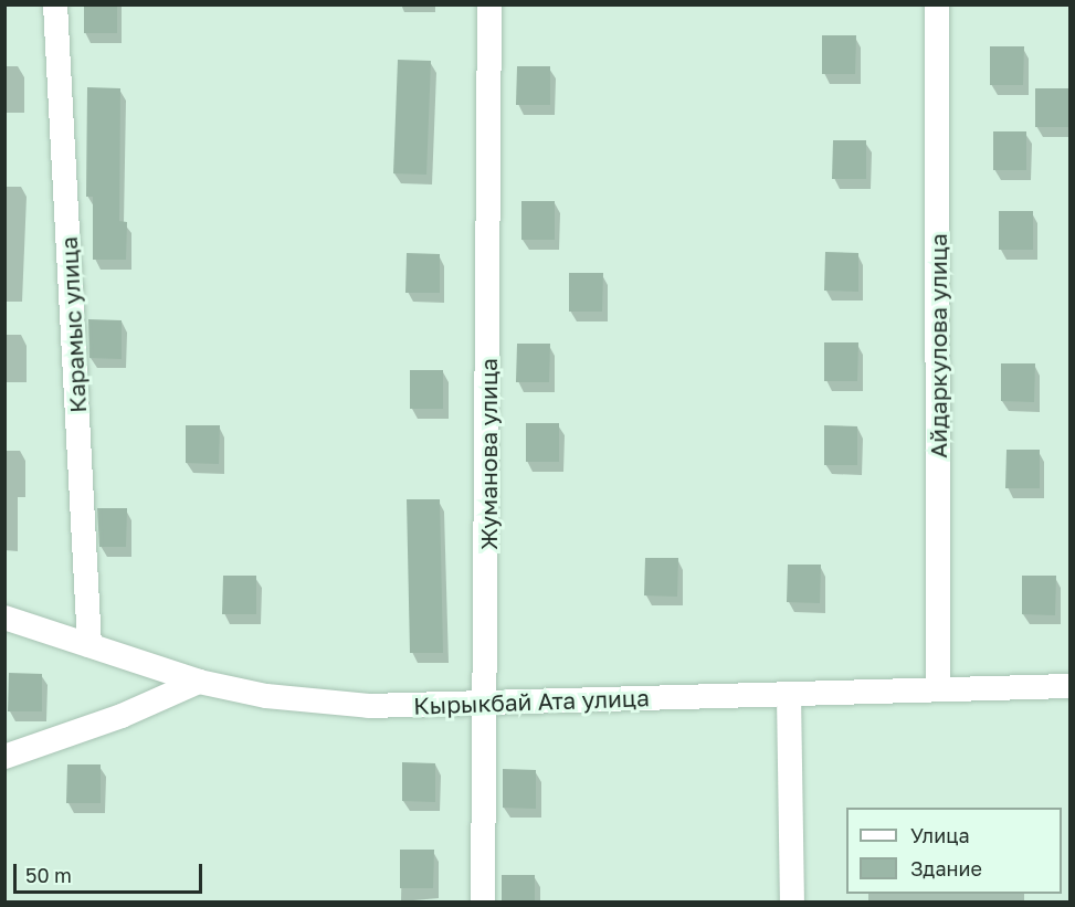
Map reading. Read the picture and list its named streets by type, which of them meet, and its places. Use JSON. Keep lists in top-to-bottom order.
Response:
{
  "streets": {
    "street": [
      "Карамыс улица",
      "Айдаркулова улица",
      "Жуманова улица",
      "Кырыкбай Ата улица"
    ]
  },
  "crossings": [
    ["Карамыс улица", "Кырыкбай Ата улица"],
    ["Айдаркулова улица", "Кырыкбай Ата улица"],
    ["Жуманова улица", "Кырыкбай Ата улица"]
  ],
  "legend": ["Улица", "Здание"],
  "scale_bar": "50 m"
}
